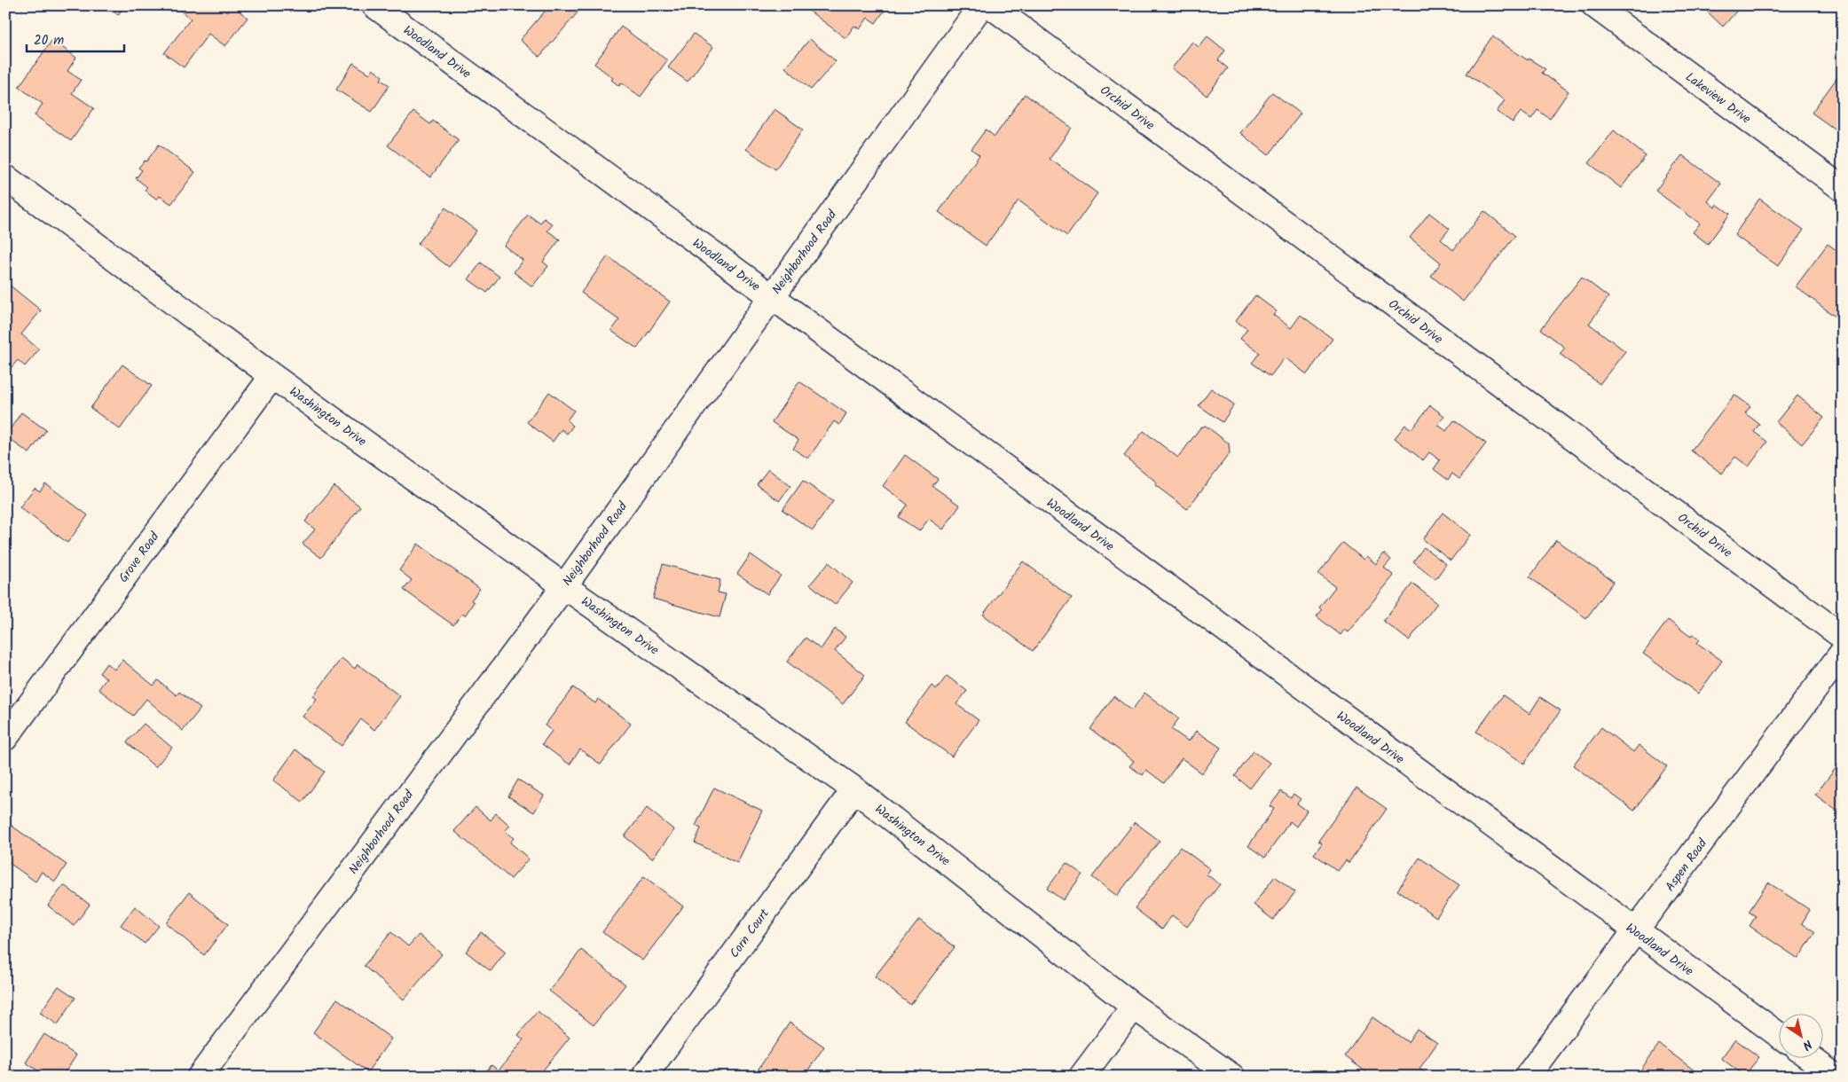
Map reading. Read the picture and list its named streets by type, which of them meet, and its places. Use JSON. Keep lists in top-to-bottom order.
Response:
{
  "streets": {
    "street": [
      "Woodland Drive",
      "Lakeview Drive",
      "Orchid Drive",
      "Neighborhood Road",
      "Washington Drive",
      "Grove Road",
      "Aspen Road",
      "Corn Court"
    ]
  },
  "crossings": [
    ["Woodland Drive", "Neighborhood Road"],
    ["Woodland Drive", "Aspen Road"],
    ["Neighborhood Road", "Washington Drive"],
    ["Washington Drive", "Grove Road"],
    ["Washington Drive", "Corn Court"]
  ],
  "scale_bar": "20 m",
  "north": "bottom right"
}
